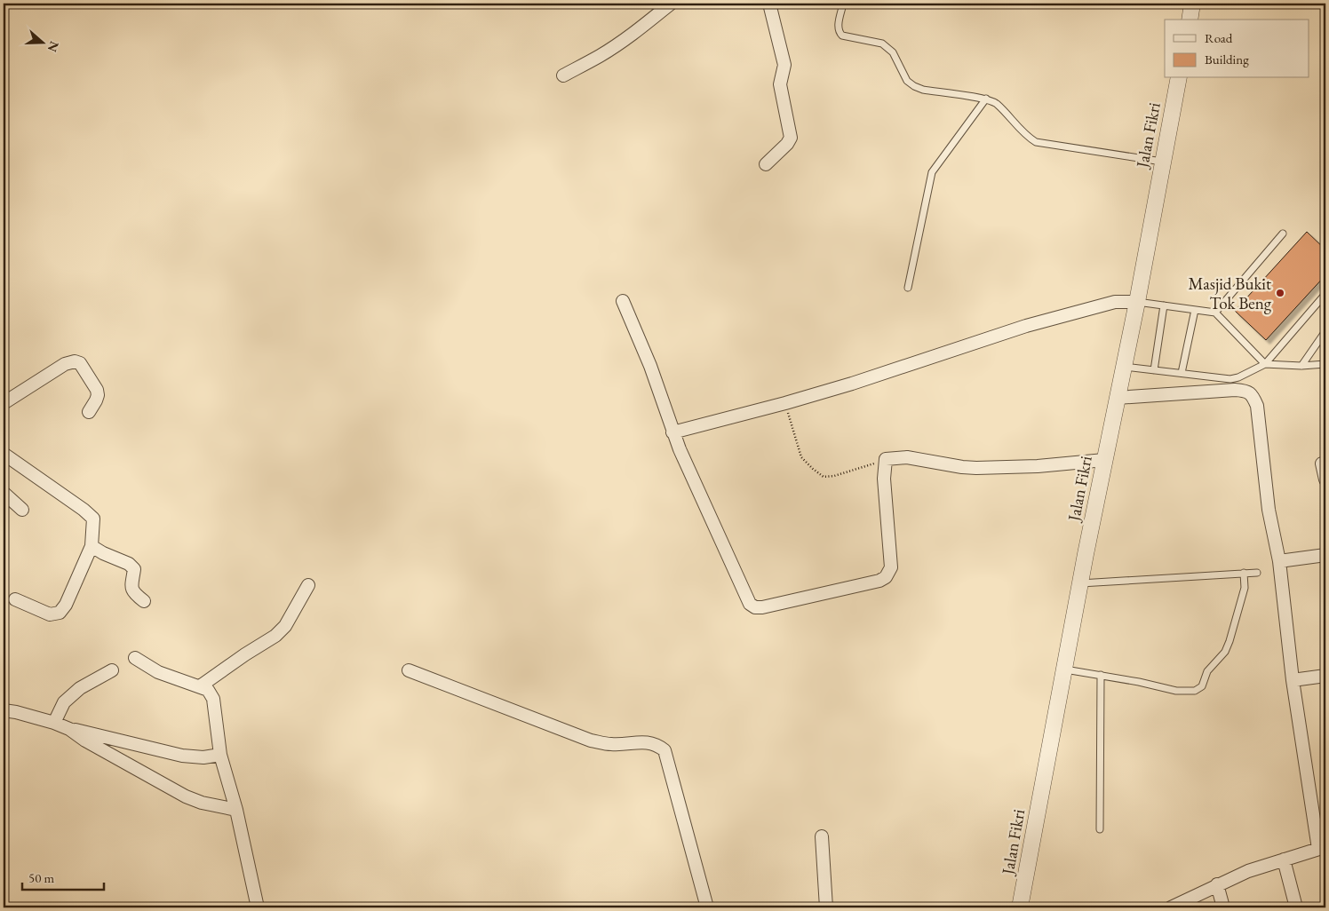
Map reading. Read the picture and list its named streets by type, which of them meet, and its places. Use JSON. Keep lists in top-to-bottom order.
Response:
{
  "streets": {
    "street": ["Jalan Fikri"]
  },
  "places": ["Masjid Bukit Tok Beng"],
  "legend": ["Road", "Building"],
  "scale_bar": "50 m",
  "north": "right"
}
